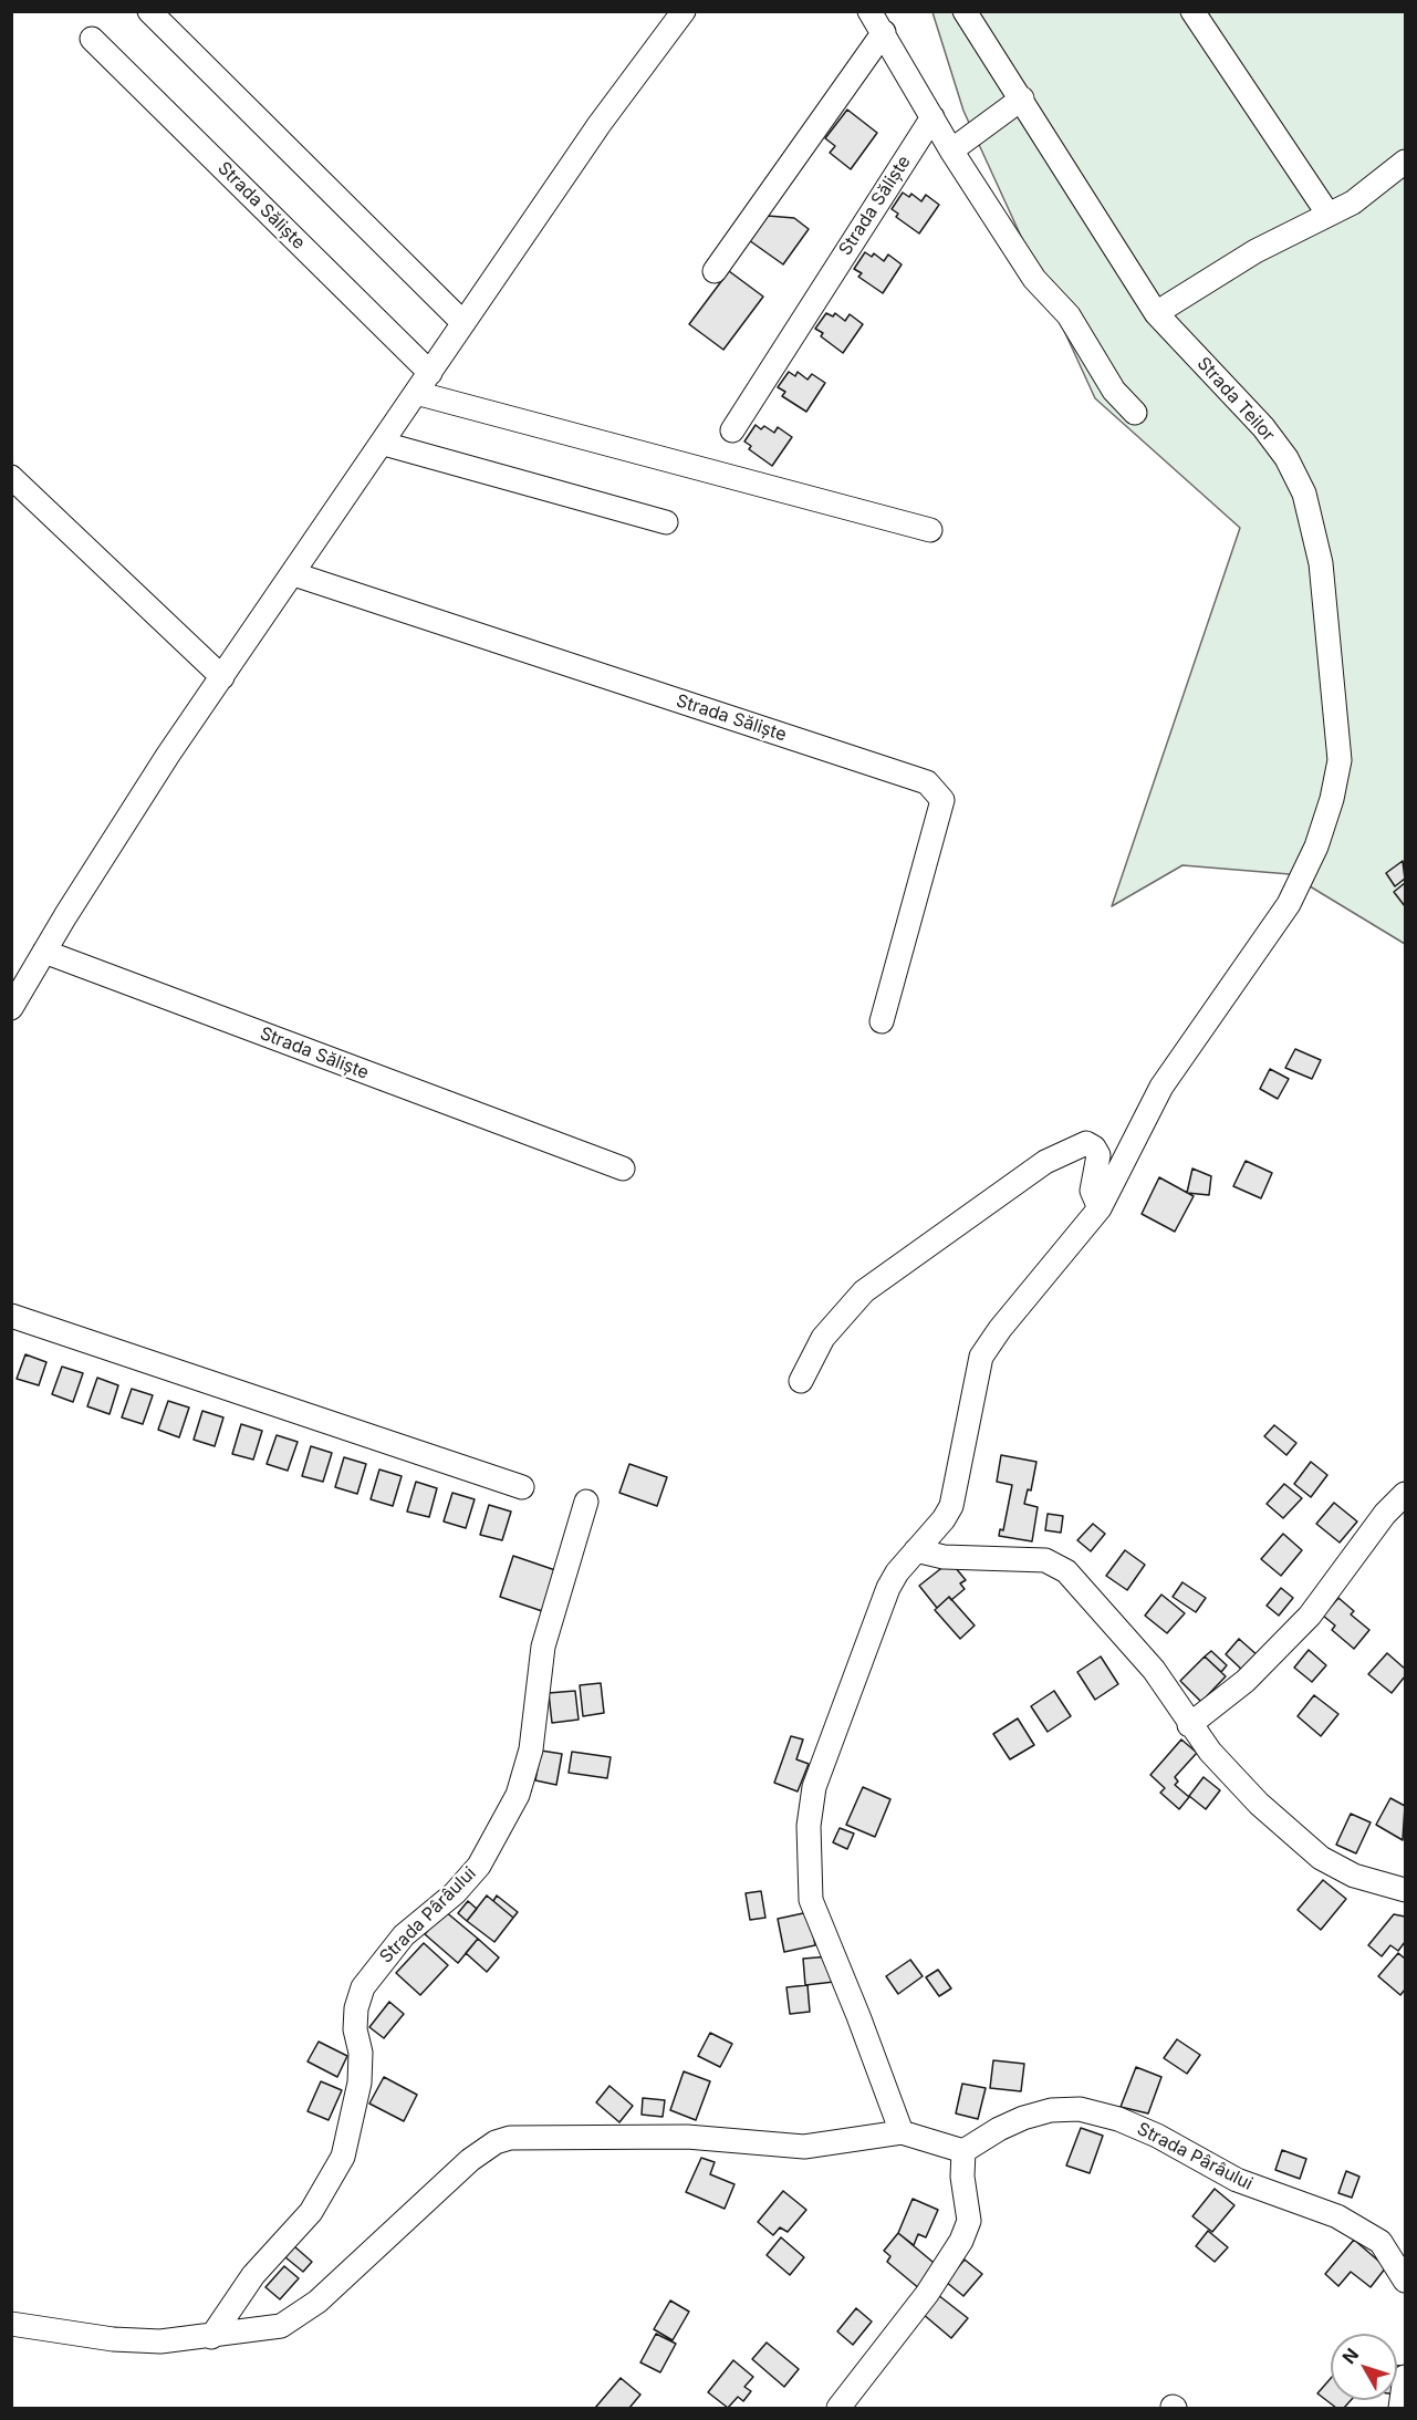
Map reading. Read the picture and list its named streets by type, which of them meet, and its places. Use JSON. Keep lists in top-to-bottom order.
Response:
{
  "streets": {
    "street": ["Strada Săliște", "Strada Teilor", "Strada Pârâului"]
  },
  "north": "top left"
}
